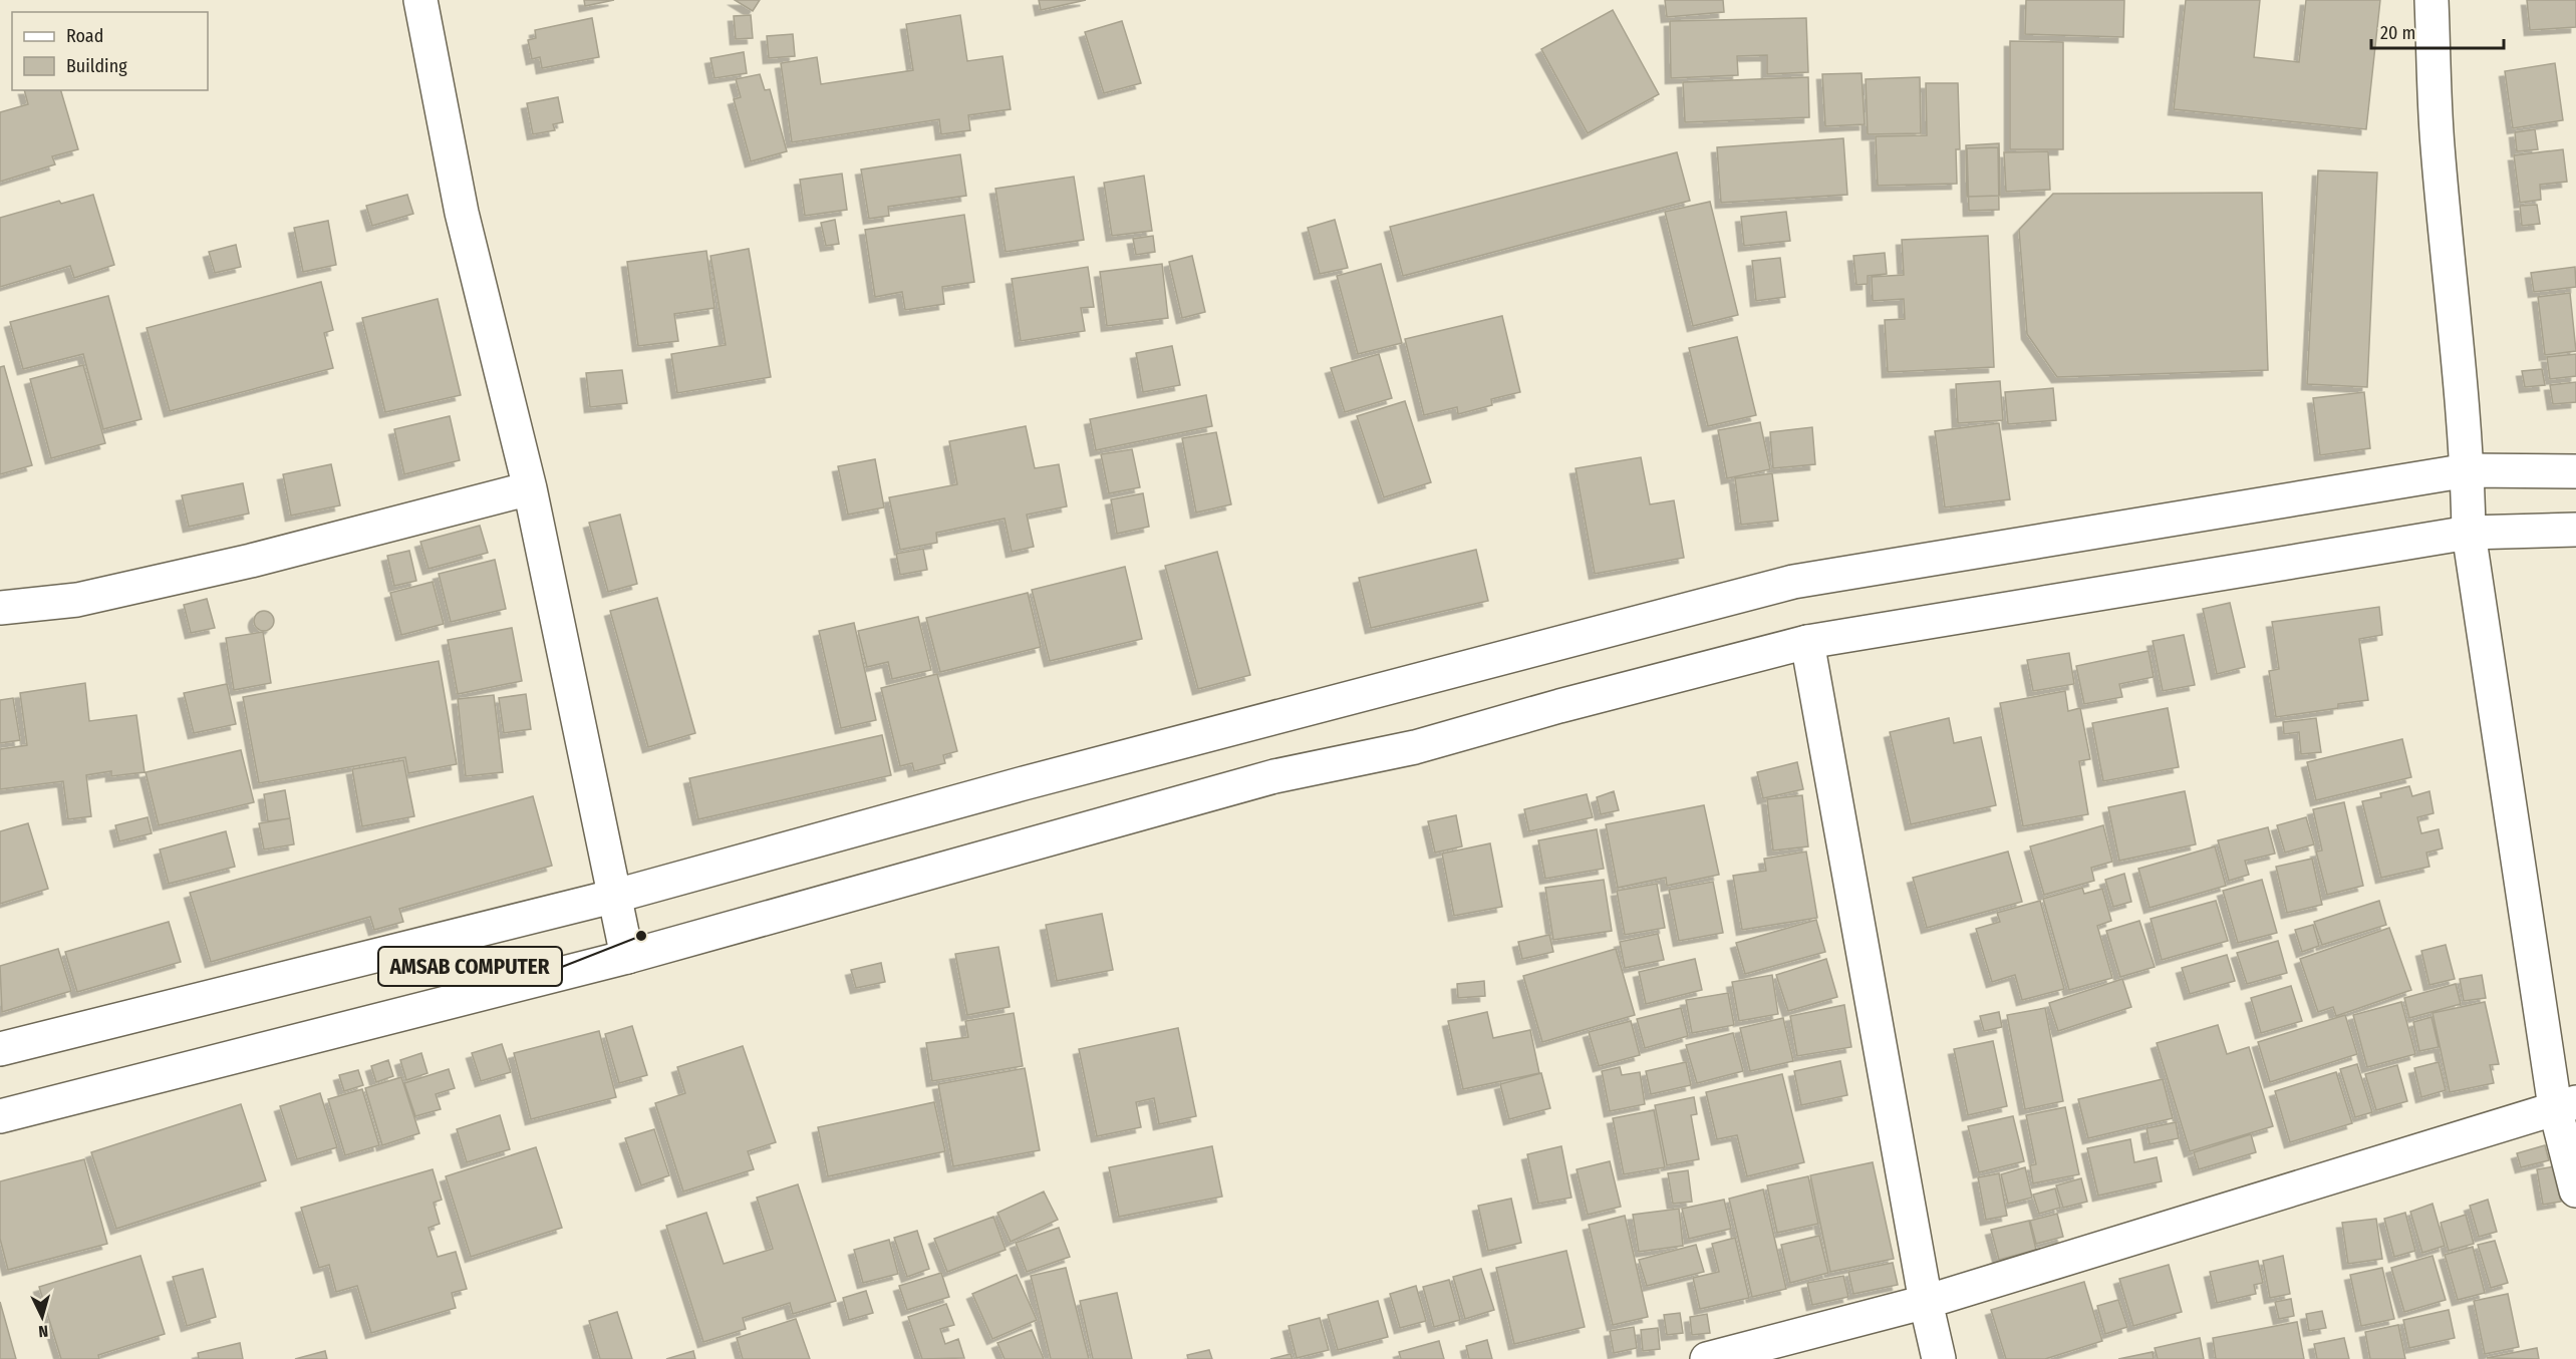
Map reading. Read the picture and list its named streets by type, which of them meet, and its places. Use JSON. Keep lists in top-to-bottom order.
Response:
{
  "places": ["AMSAB COMPUTER"],
  "legend": ["Road", "Building"],
  "scale_bar": "20 m",
  "north": "bottom"
}
